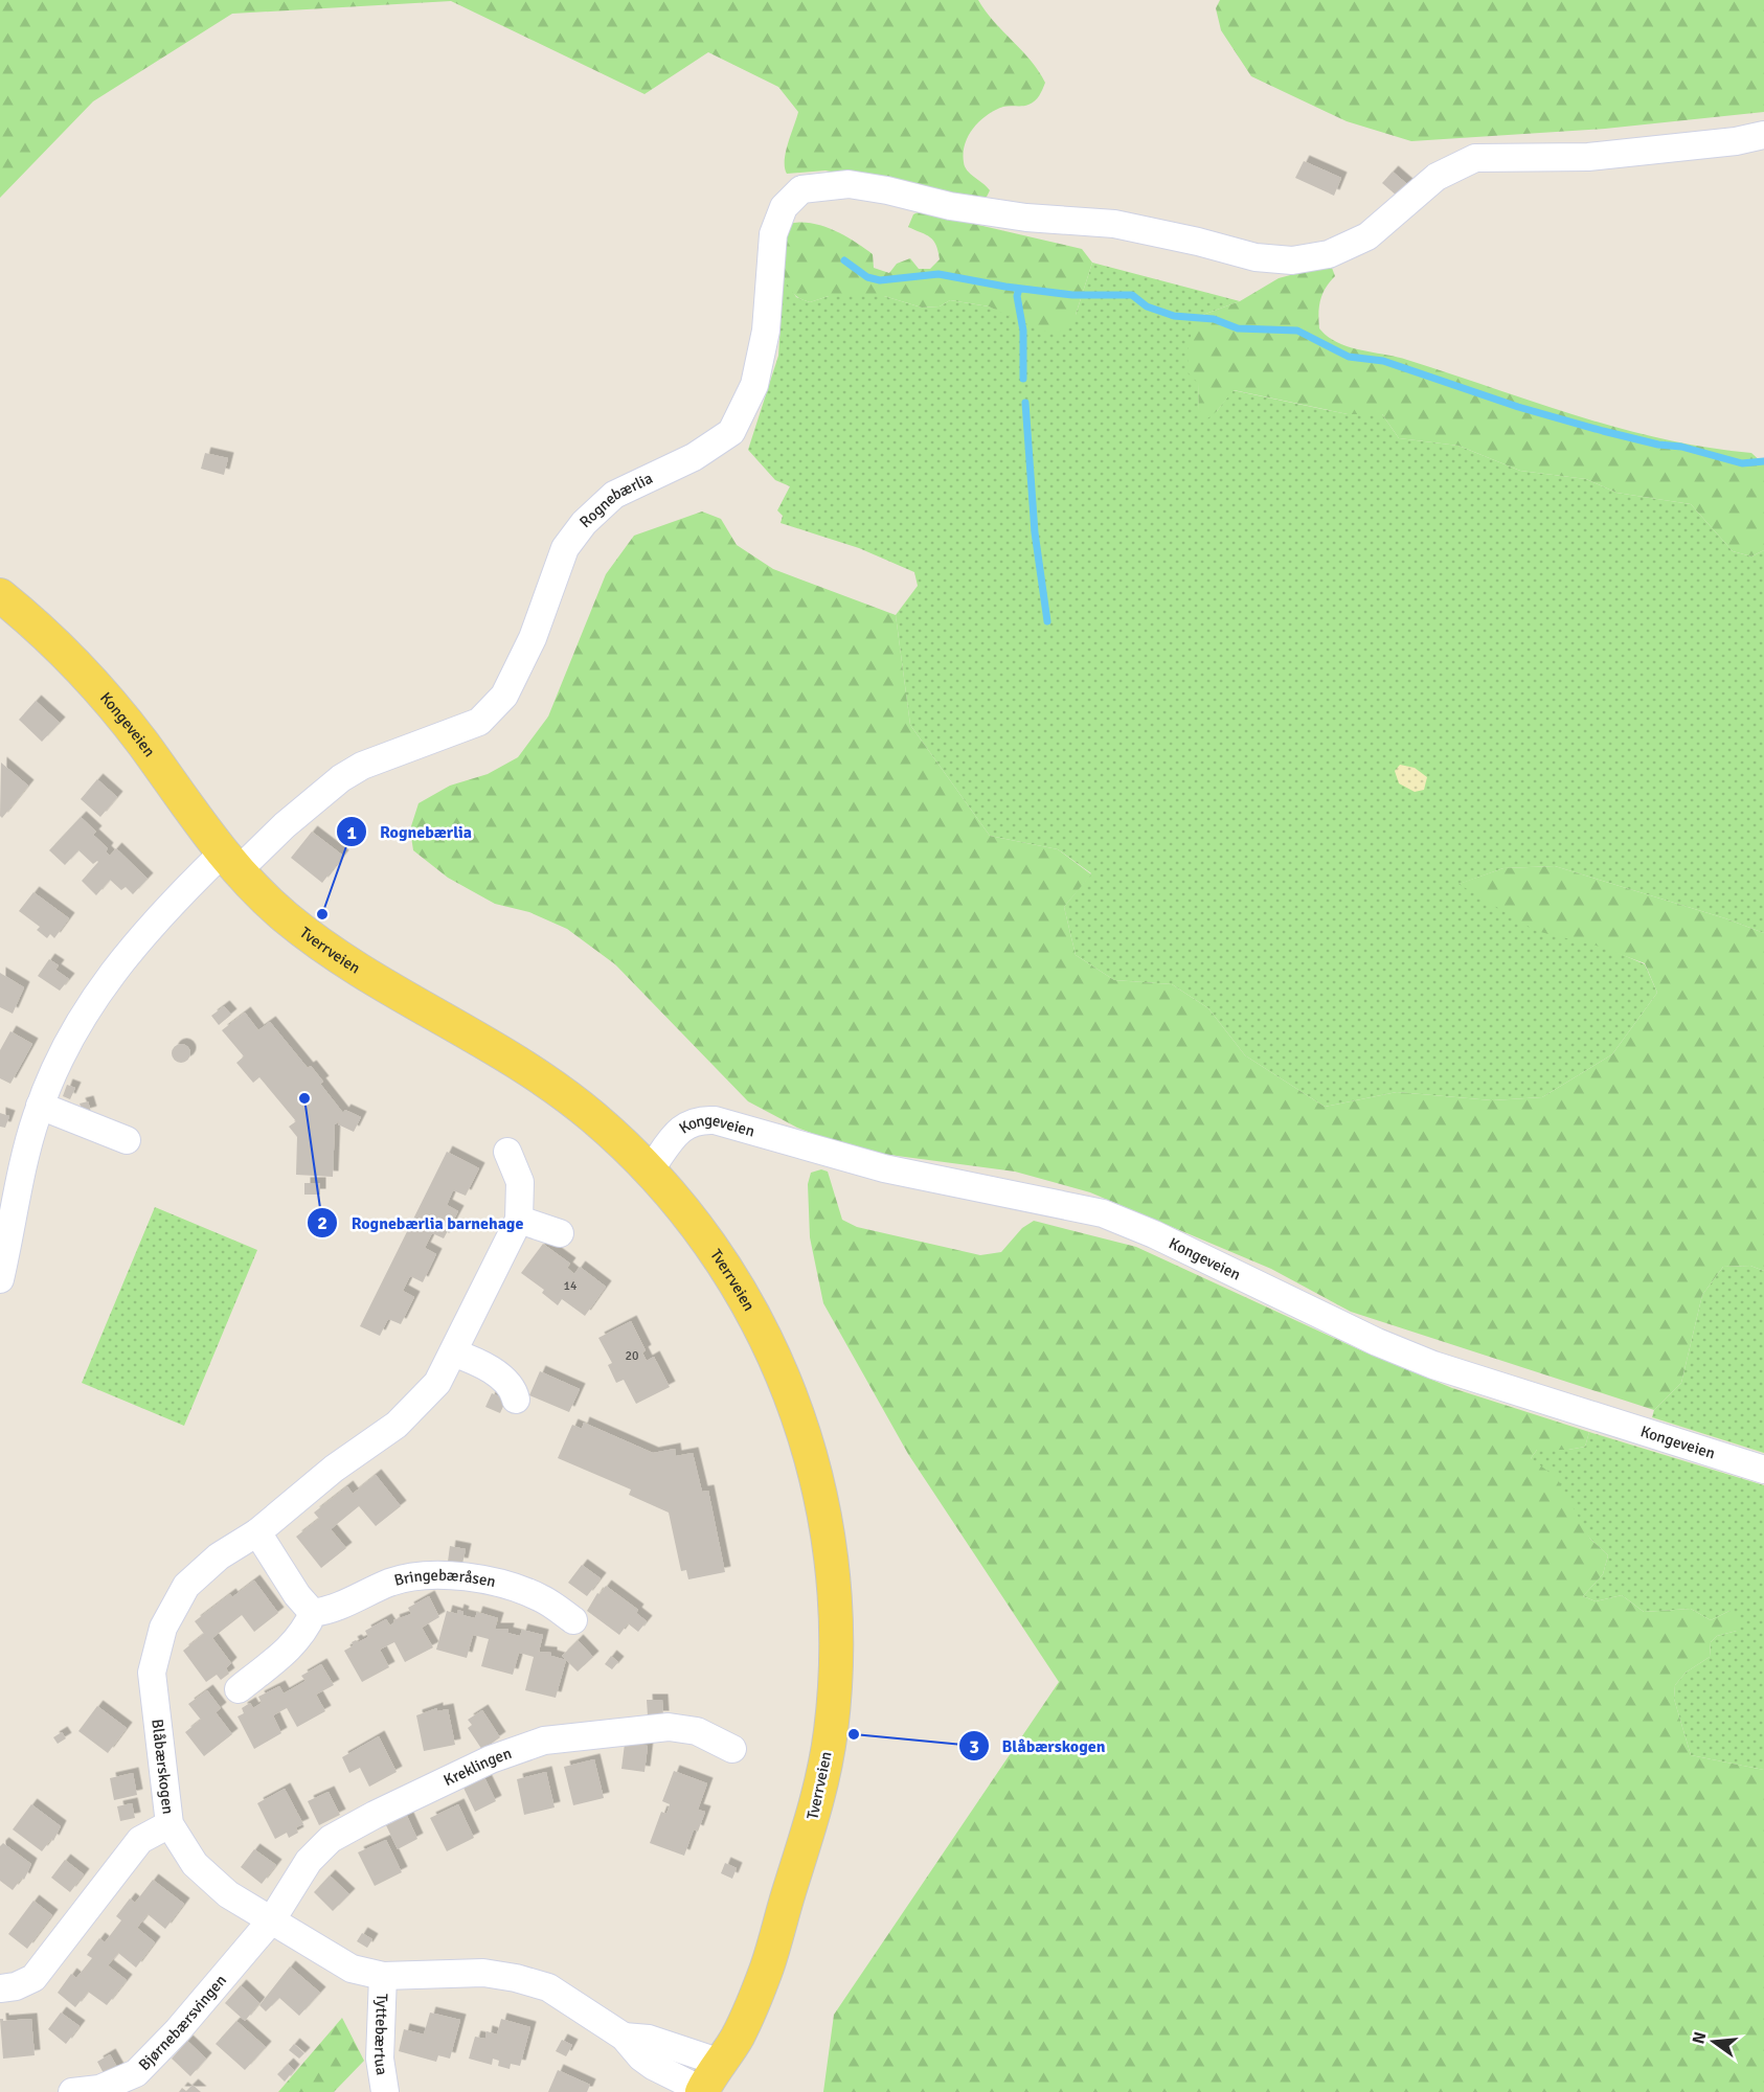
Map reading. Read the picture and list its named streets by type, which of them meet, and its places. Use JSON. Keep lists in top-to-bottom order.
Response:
{
  "streets": {
    "main road": ["Kongeveien", "Tverrveien"],
    "street": [
      "Rognebærlia",
      "Bringebæråsen",
      "Blåbærskogen",
      "Kreklingen",
      "Bjørnebærsvingen",
      "Tyttebærtua"
    ]
  },
  "crossings": [
    ["Rognebærlia", "Kongeveien"],
    ["Rognebærlia", "Tverrveien"],
    ["Kongeveien", "Tverrveien"],
    ["Tverrveien", "Blåbærskogen"],
    ["Blåbærskogen", "Kreklingen"],
    ["Blåbærskogen", "Bjørnebærsvingen"],
    ["Blåbærskogen", "Tyttebærtua"],
    ["Kreklingen", "Bjørnebærsvingen"]
  ],
  "places": ["Rognebærlia", "Rognebærlia barnehage", "Blåbærskogen"],
  "house_numbers": ["14", "20"],
  "north": "left"
}
